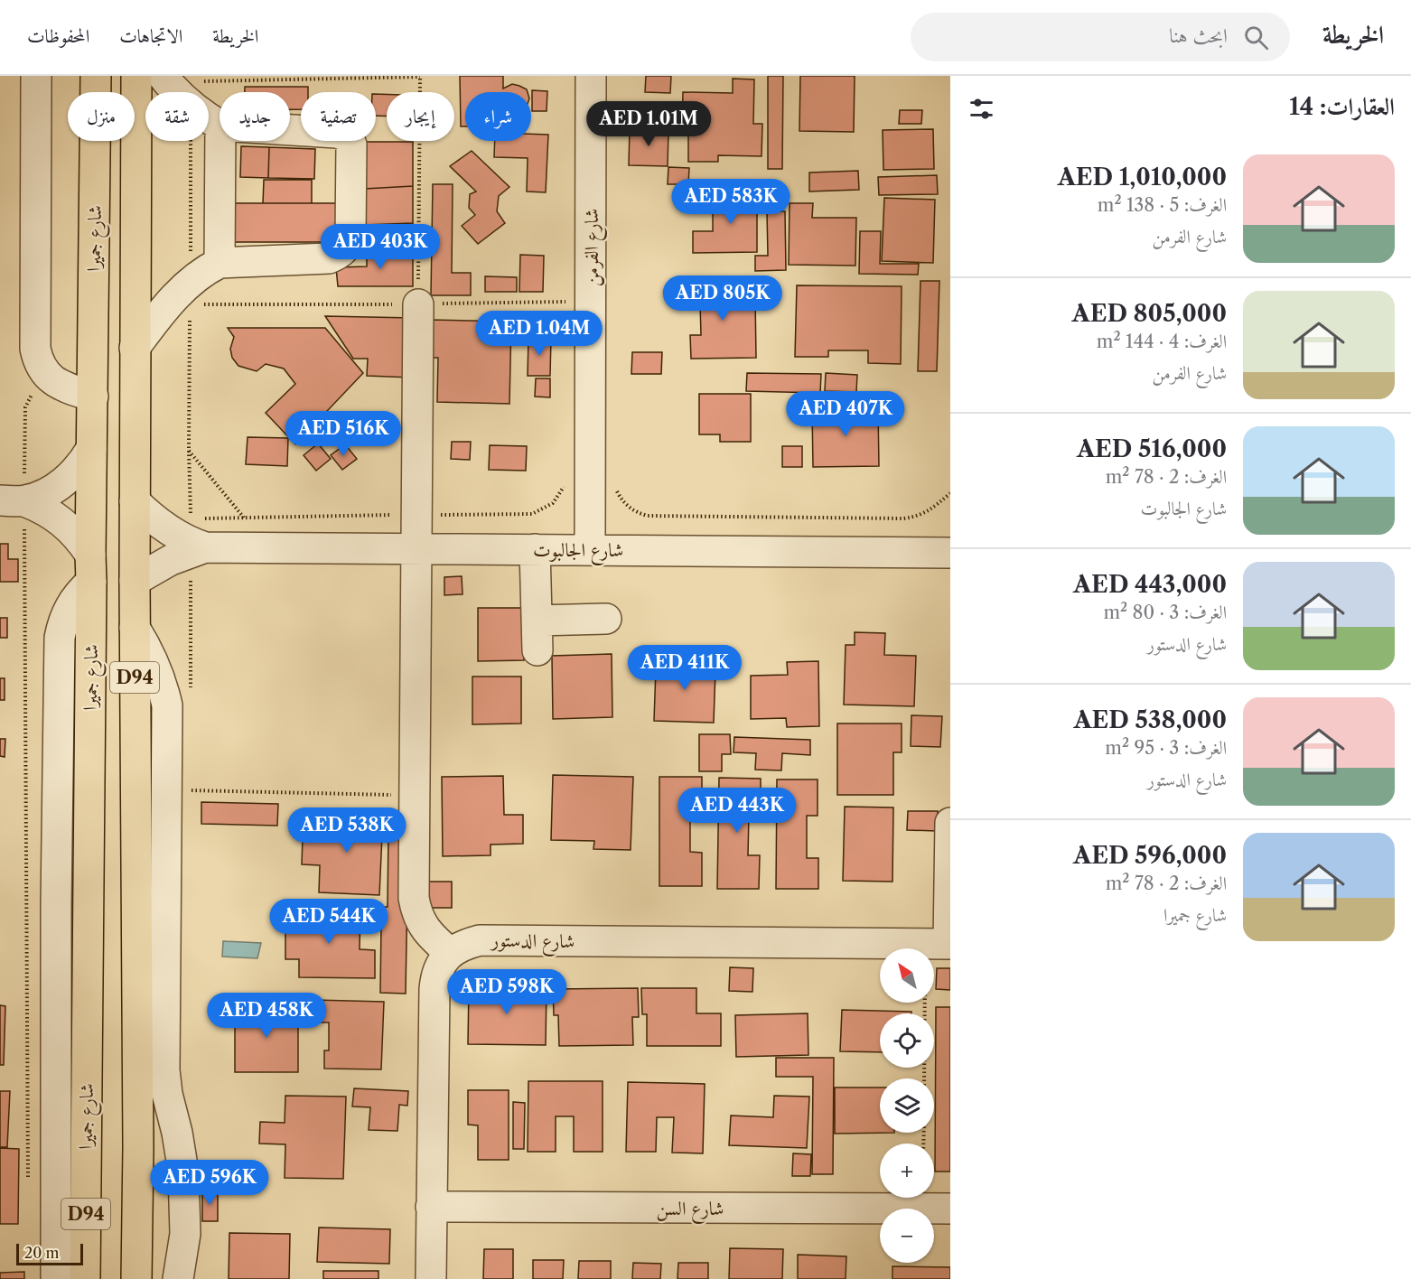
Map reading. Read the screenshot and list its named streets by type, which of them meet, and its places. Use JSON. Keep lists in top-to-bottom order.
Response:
{
  "streets": {
    "main road": ["شارع جميرا", "D94"],
    "street": [
      "شارع الفرمن",
      "شارع الجالبوت",
      "شارع الدستور",
      "شارع السن"
    ]
  },
  "crossings": [
    ["شارع الفرمن", "شارع الجالبوت"],
    ["شارع الجالبوت", "D94"]
  ],
  "scale_bar": "20 m",
  "north": "top left",
  "page": {
    "header": "الخريطة",
    "search": "ابحث هنا",
    "nav": ["الخريطة", "الاتجاهات", "المحفوظات"],
    "heading": "العقارات: 14",
    "chip": [
      "شراء",
      "إيجار",
      "تصفية",
      "جديد",
      "شقة",
      "منزل"
    ],
    "price": [
      "AED 1.01M",
      "AED 583K",
      "AED 403K",
      "AED 805K",
      "AED 1.04M",
      "AED 407K",
      "AED 516K",
      "AED 411K",
      "AED 443K",
      "AED 538K",
      "AED 544K",
      "AED 598K",
      "AED 458K",
      "AED 596K"
    ],
    "list": [
      {
        "name": "AED 1,010,000",
        "note": "الغرف: 5 · 138 m² · شارع الفرمن"
      },
      {
        "name": "AED 805,000",
        "note": "الغرف: 4 · 144 m² · شارع الفرمن"
      },
      {
        "name": "AED 516,000",
        "note": "الغرف: 2 · 78 m² · شارع الجالبوت"
      },
      {
        "name": "AED 443,000",
        "note": "الغرف: 3 · 80 m² · شارع الدستور"
      },
      {
        "name": "AED 538,000",
        "note": "الغرف: 3 · 95 m² · شارع الدستور"
      },
      {
        "name": "AED 596,000",
        "note": "الغرف: 2 · 78 m² · شارع جميرا"
      }
    ],
    "map_buttons": ["+", "−"],
    "scale": "20 m"
  }
}
